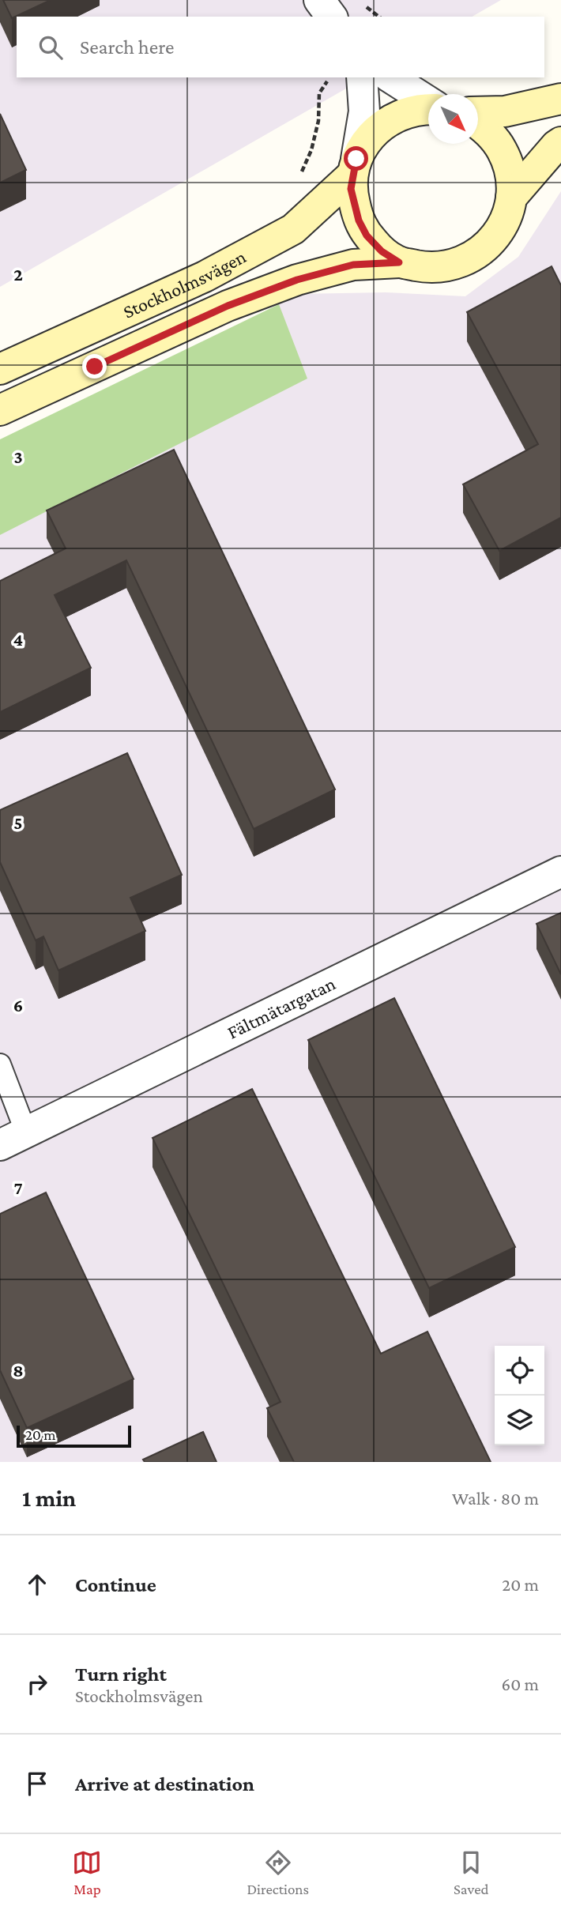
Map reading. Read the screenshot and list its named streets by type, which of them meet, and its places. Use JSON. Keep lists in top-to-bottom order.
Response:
{
  "streets": {
    "main road": ["Stockholmsvägen"],
    "street": ["Fältmätargatan"]
  },
  "scale_bar": "20 m",
  "north": "bottom right",
  "page": {
    "search": "Search here",
    "scale": "20 m",
    "heading": ["1 min", "Walk · 80 m"],
    "list": [
      ["Continue", "20 m"],
      ["Turn right", "Stockholmsvägen", "60 m"],
      "Arrive at destination"
    ],
    "nav": ["Map", "Directions", "Saved"]
  },
  "grid": {
    "rows": [
      "2",
      "3",
      "4",
      "5",
      "6",
      "7",
      "8"
    ]
  }
}
